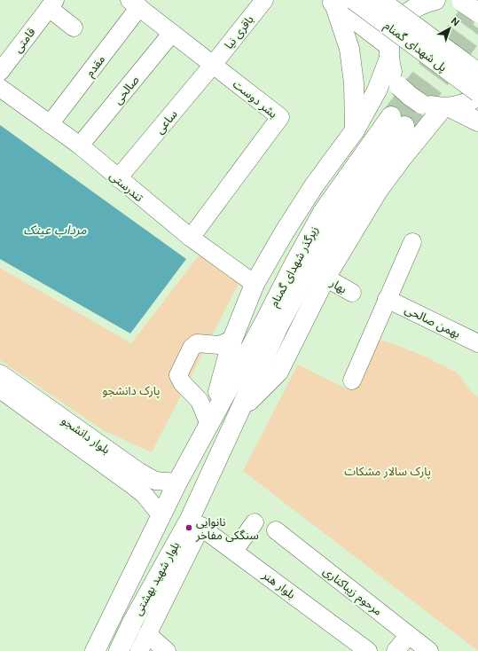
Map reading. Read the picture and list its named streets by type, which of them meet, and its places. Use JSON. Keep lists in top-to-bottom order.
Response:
{
  "streets": {
    "highway": ["پل شهدای گمنام", "زیرگذر شهدای گمنام", "بلوار شهید بهشتی"],
    "street": [
      "باقری نیا",
      "قامتی",
      "مقدم",
      "صالحی",
      "بشر دوست",
      "ساعی",
      "تندرستی",
      "بهار",
      "بهمن صالحی",
      "بلوار دانشجو",
      "بلوار هنر",
      "مرحوم زیباکناری"
    ]
  },
  "crossings": [
    ["باقری نیا", "بشر دوست"],
    ["باقری نیا", "ساعی"],
    ["مقدم", "بشر دوست"],
    ["مقدم", "تندرستی"],
    ["صالحی", "بشر دوست"],
    ["صالحی", "تندرستی"],
    ["بشر دوست", "ساعی"],
    ["بشر دوست", "تندرستی"],
    ["ساعی", "تندرستی"],
    ["زیرگذر شهدای گمنام", "بلوار شهید بهشتی"],
    ["بلوار دانشجو", "بلوار شهید بهشتی"],
    ["بلوار شهید بهشتی", "بلوار هنر"]
  ],
  "water": ["مرداب عینک"],
  "parks": ["پارک دانشجو", "پارک سالار مشکات"],
  "places": ["نانوایی سنگکی مفاخر"],
  "north": "top right"
}
